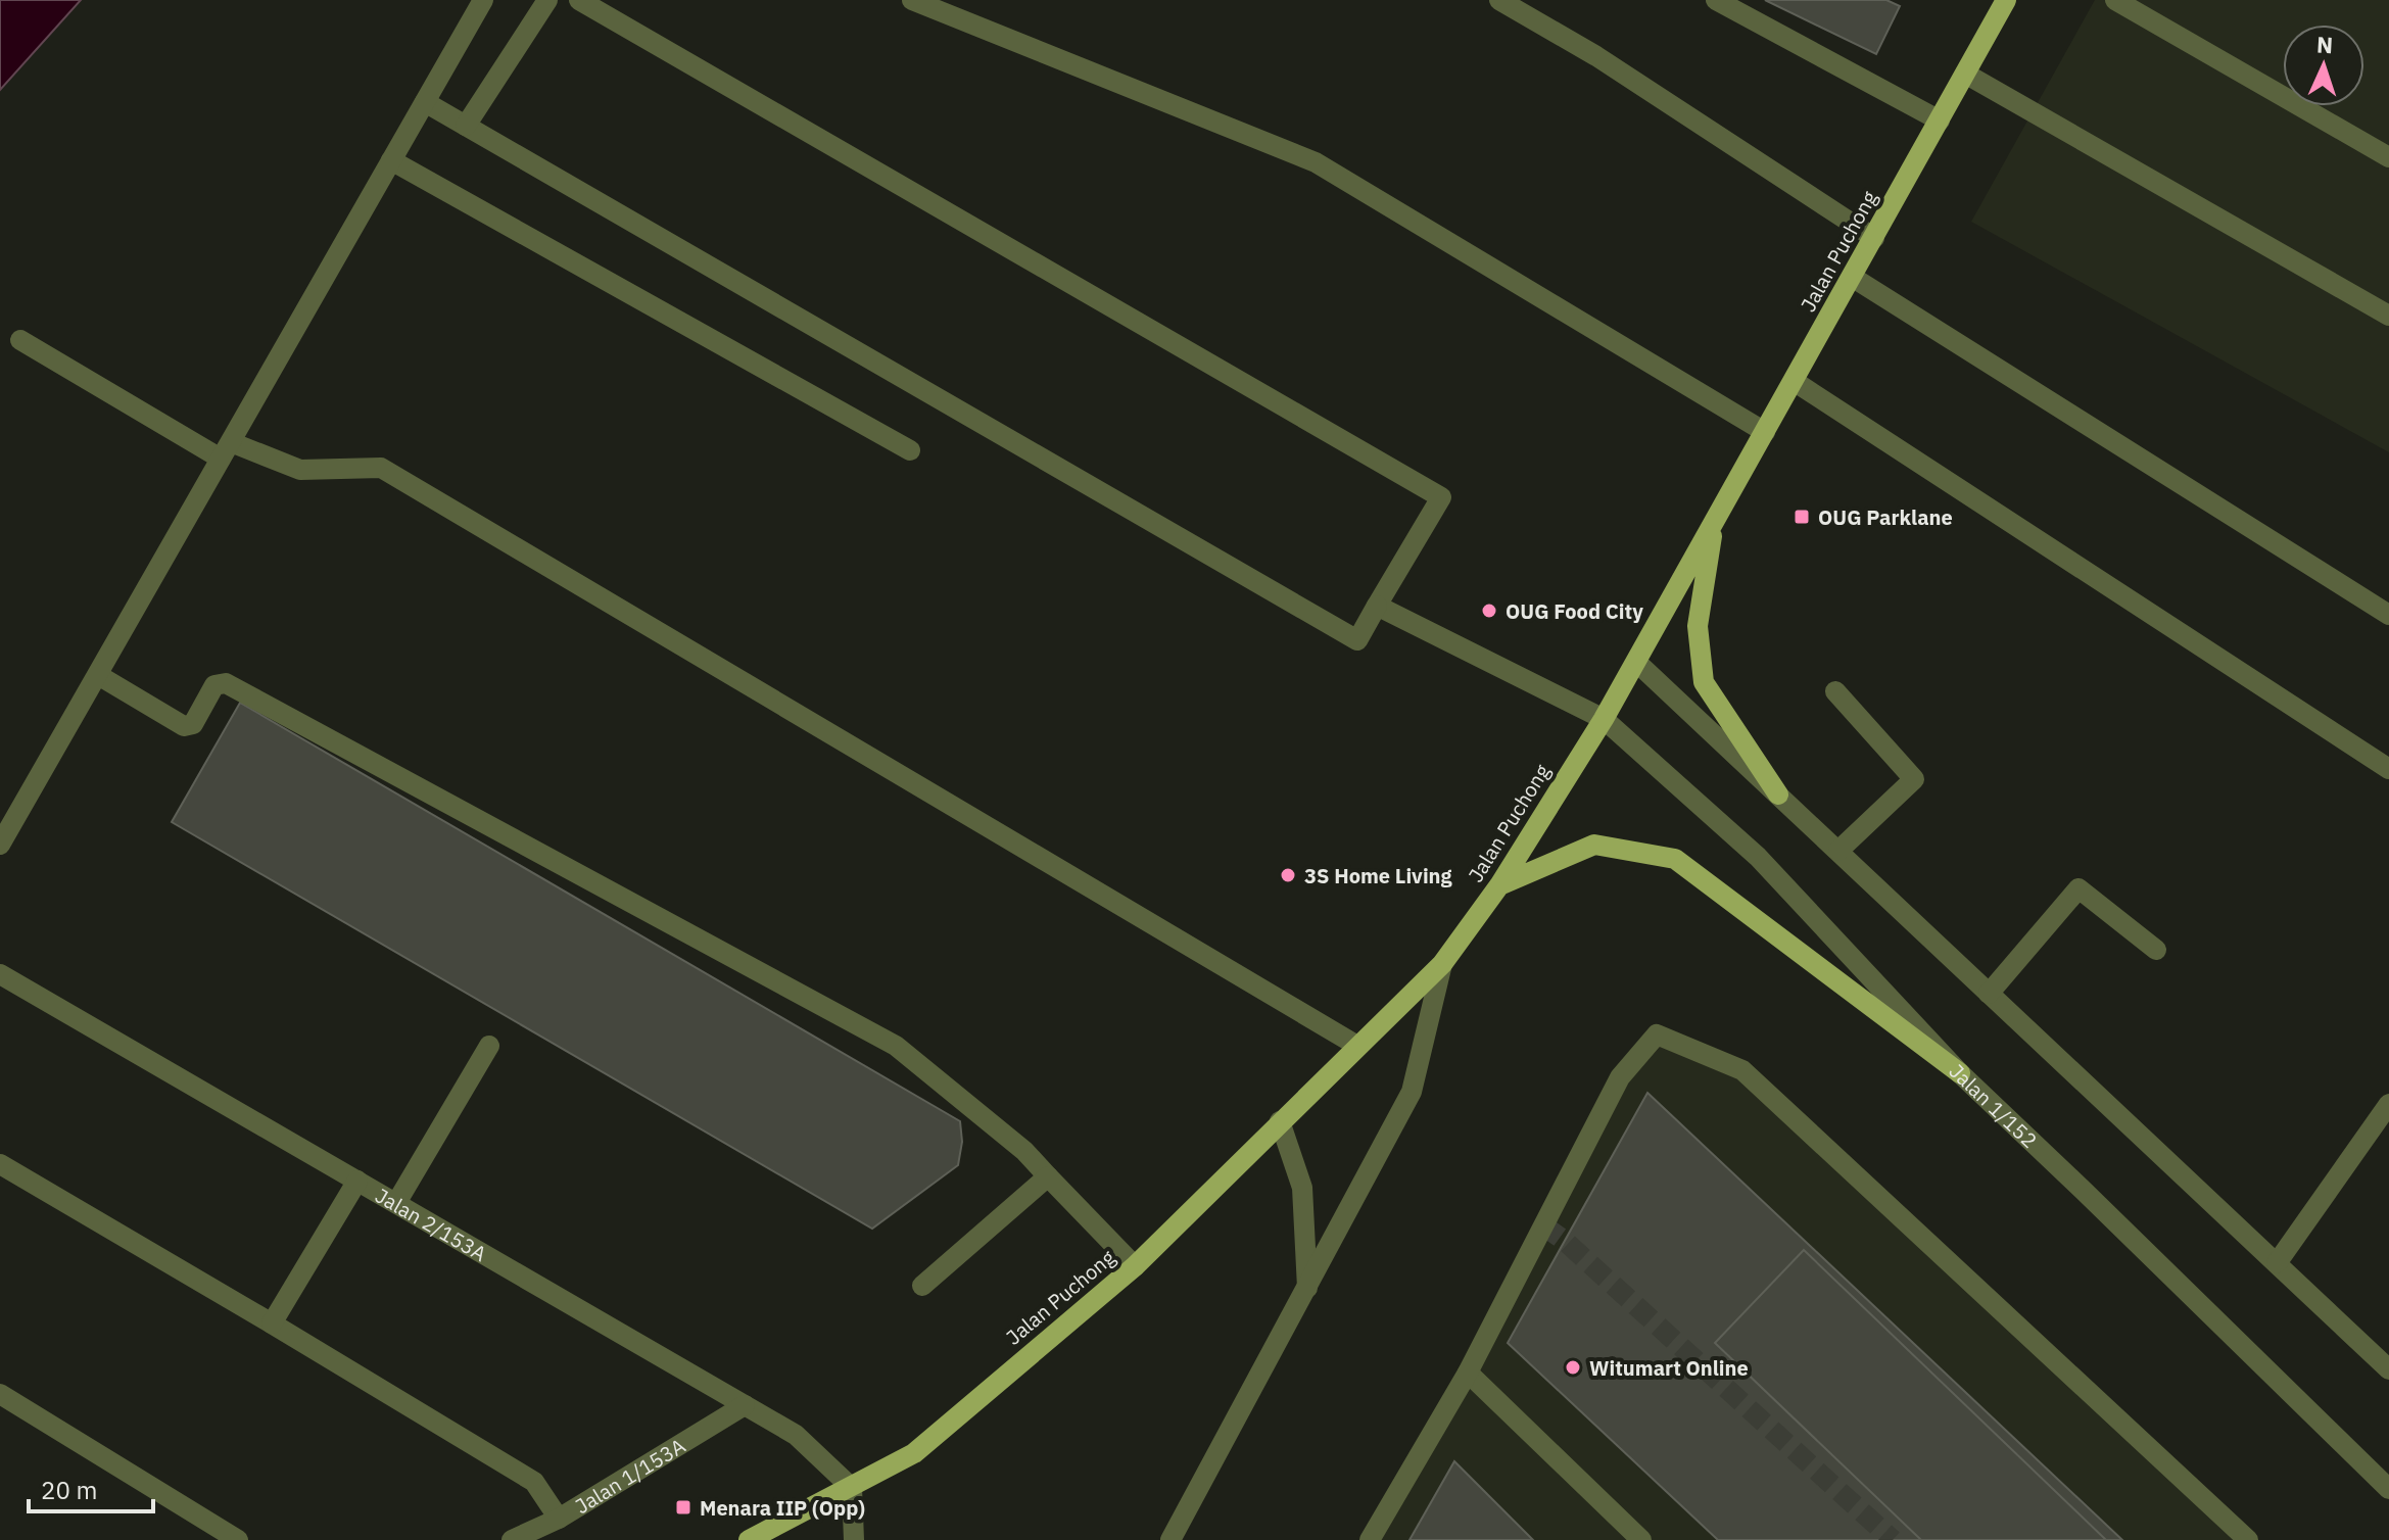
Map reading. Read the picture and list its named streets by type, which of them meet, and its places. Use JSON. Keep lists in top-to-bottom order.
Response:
{
  "streets": {
    "main road": ["Jalan Puchong"],
    "street": ["Jalan 1/152", "Jalan 2/153A", "Jalan 1/153A"]
  },
  "crossings": [
    ["Jalan Puchong", "Jalan 1/152"],
    ["Jalan Puchong", "Jalan 2/153A"],
    ["Jalan 2/153A", "Jalan 1/153A"]
  ],
  "places": {
    "transit": ["OUG Parklane", "Menara IIP (Opp)"],
    "other": ["OUG Food City", "3S Home Living", "Witumart Online"]
  },
  "scale_bar": "20 m",
  "north": "top"
}
